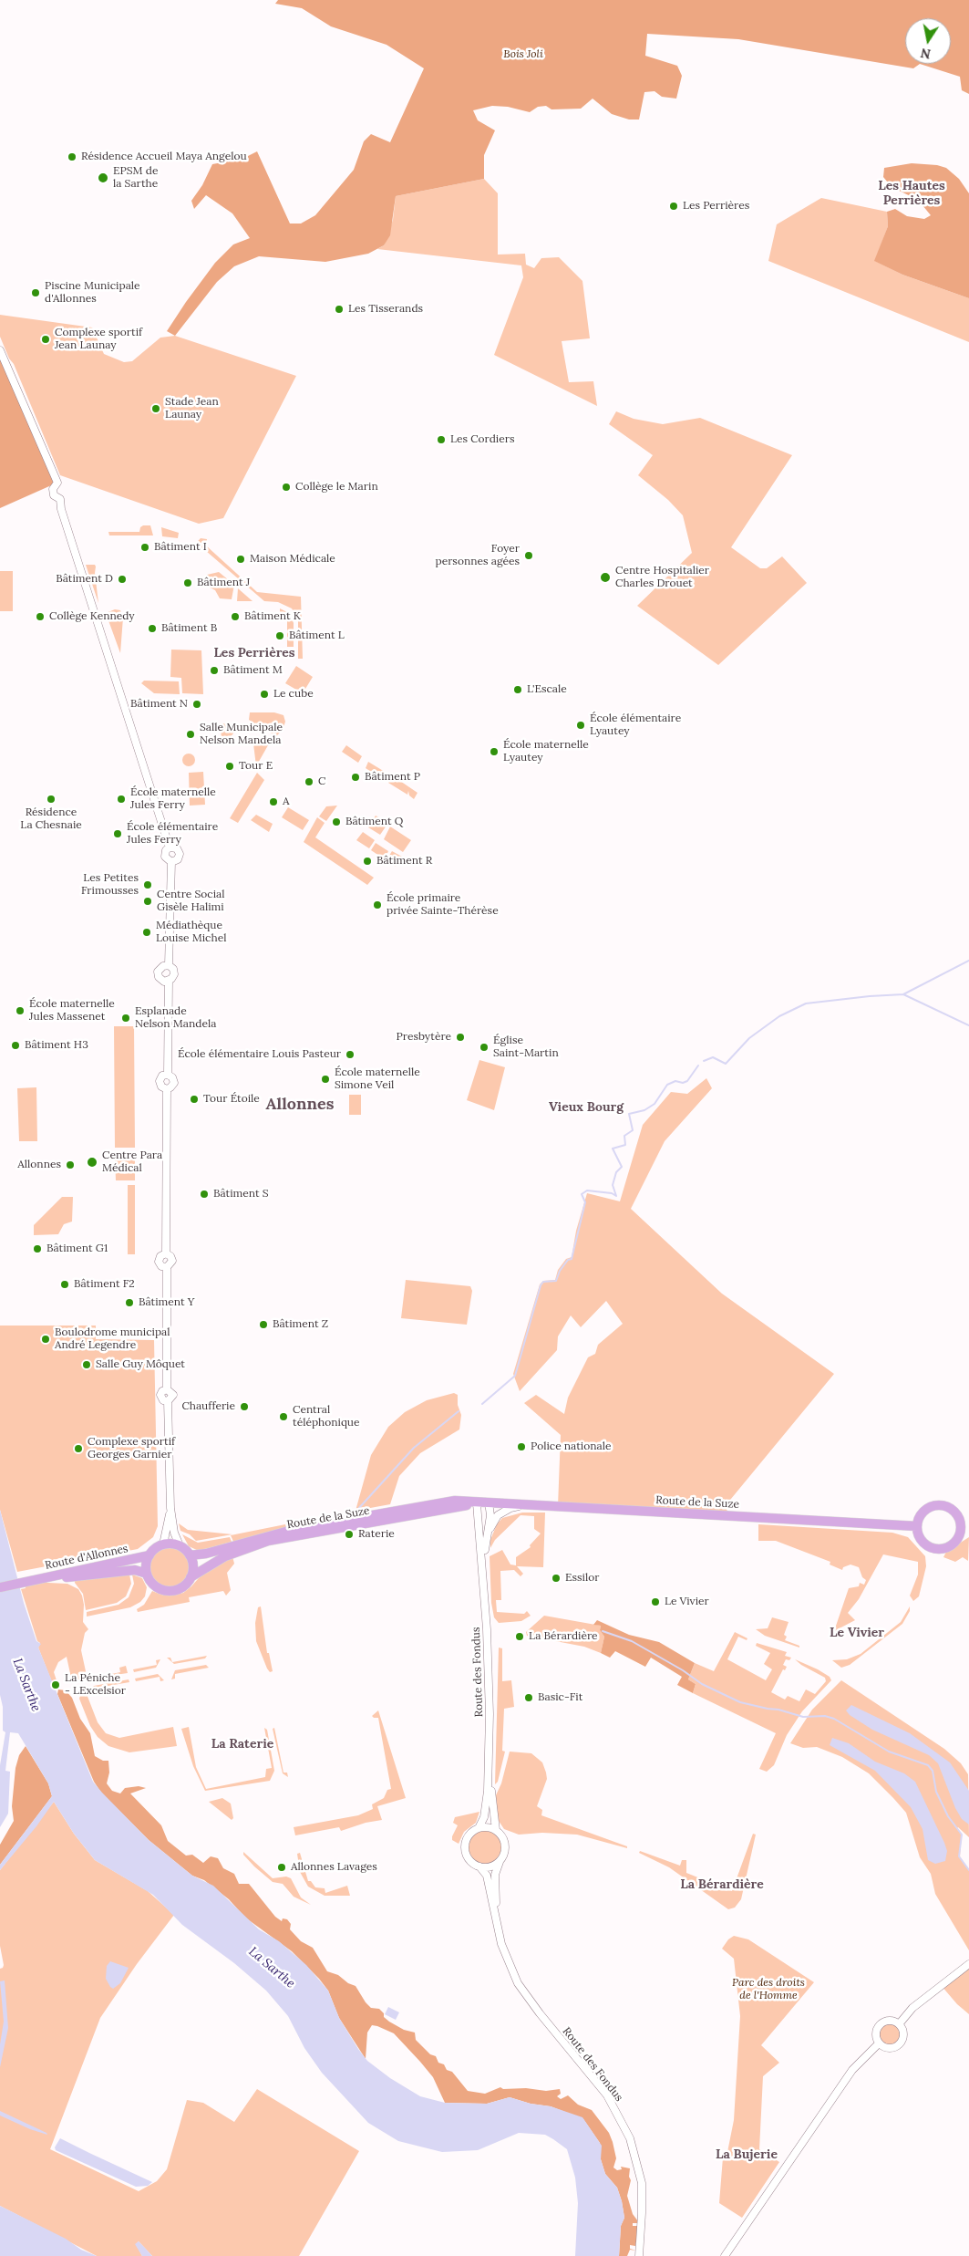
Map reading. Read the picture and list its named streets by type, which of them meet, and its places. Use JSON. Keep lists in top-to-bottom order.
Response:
{
  "streets": {
    "main road": ["Route de la Suze", "Route d'Allonnes"],
    "street": ["Route des Fondus"]
  },
  "crossings": [
    ["Route de la Suze", "Route d'Allonnes"],
    ["Route de la Suze", "Route des Fondus"]
  ],
  "districts": [
    "Les Hautes Perrières",
    "Les Perrières",
    "Allonnes",
    "Vieux Bourg",
    "Le Vivier",
    "La Raterie",
    "La Bérardière",
    "La Bujerie"
  ],
  "water": ["La Sarthe"],
  "parks": ["Bois Joli", "Parc des droits de l'Homme"],
  "places": [
    "Résidence Accueil Maya Angelou",
    "EPSM de la Sarthe",
    "Les Perrières",
    "Piscine Municipale d'Allonnes",
    "Les Tisserands",
    "Complexe sportif Jean Launay",
    "Stade Jean Launay",
    "Les Cordiers",
    "Collège le Marin",
    "Bâtiment I",
    "Foyer personnes agées",
    "Maison Médicale",
    "Centre Hospitalier Charles Drouet",
    "Bâtiment D",
    "Bâtiment J",
    "Collège Kennedy",
    "Bâtiment K",
    "Bâtiment B",
    "Bâtiment L",
    "Bâtiment M",
    "L'Escale",
    "Le cube",
    "Bâtiment N",
    "École élémentaire Lyautey",
    "Salle Municipale Nelson Mandela",
    "École maternelle Lyautey",
    "Tour E",
    "Bâtiment P",
    "C",
    "Résidence La Chesnaie",
    "École maternelle Jules Ferry",
    "A",
    "Bâtiment Q",
    "École élémentaire Jules Ferry",
    "Bâtiment R",
    "Les Petites Frimousses",
    "Centre Social Gisèle Halimi",
    "École primaire privée Sainte-Thérèse",
    "Médiathèque Louise Michel",
    "École maternelle Jules Massenet",
    "Esplanade Nelson Mandela",
    "Presbytère",
    "Bâtiment H3",
    "Église Saint-Martin",
    "École élémentaire Louis Pasteur",
    "École maternelle Simone Veil",
    "Tour Étoile",
    "Centre Para Médical",
    "Allonnes",
    "Bâtiment S",
    "Bâtiment G1",
    "Bâtiment F2",
    "Bâtiment Y",
    "Bâtiment Z",
    "Boulodrome municipal André Legendre",
    "Salle Guy Môquet",
    "Chaufferie",
    "Central téléphonique",
    "Police nationale",
    "Complexe sportif Georges Garnier",
    "Raterie",
    "Essilor",
    "Le Vivier",
    "La Bérardière",
    "La Péniche - LExcelsior",
    "Basic-Fit",
    "Allonnes Lavages"
  ],
  "north": "bottom"
}
